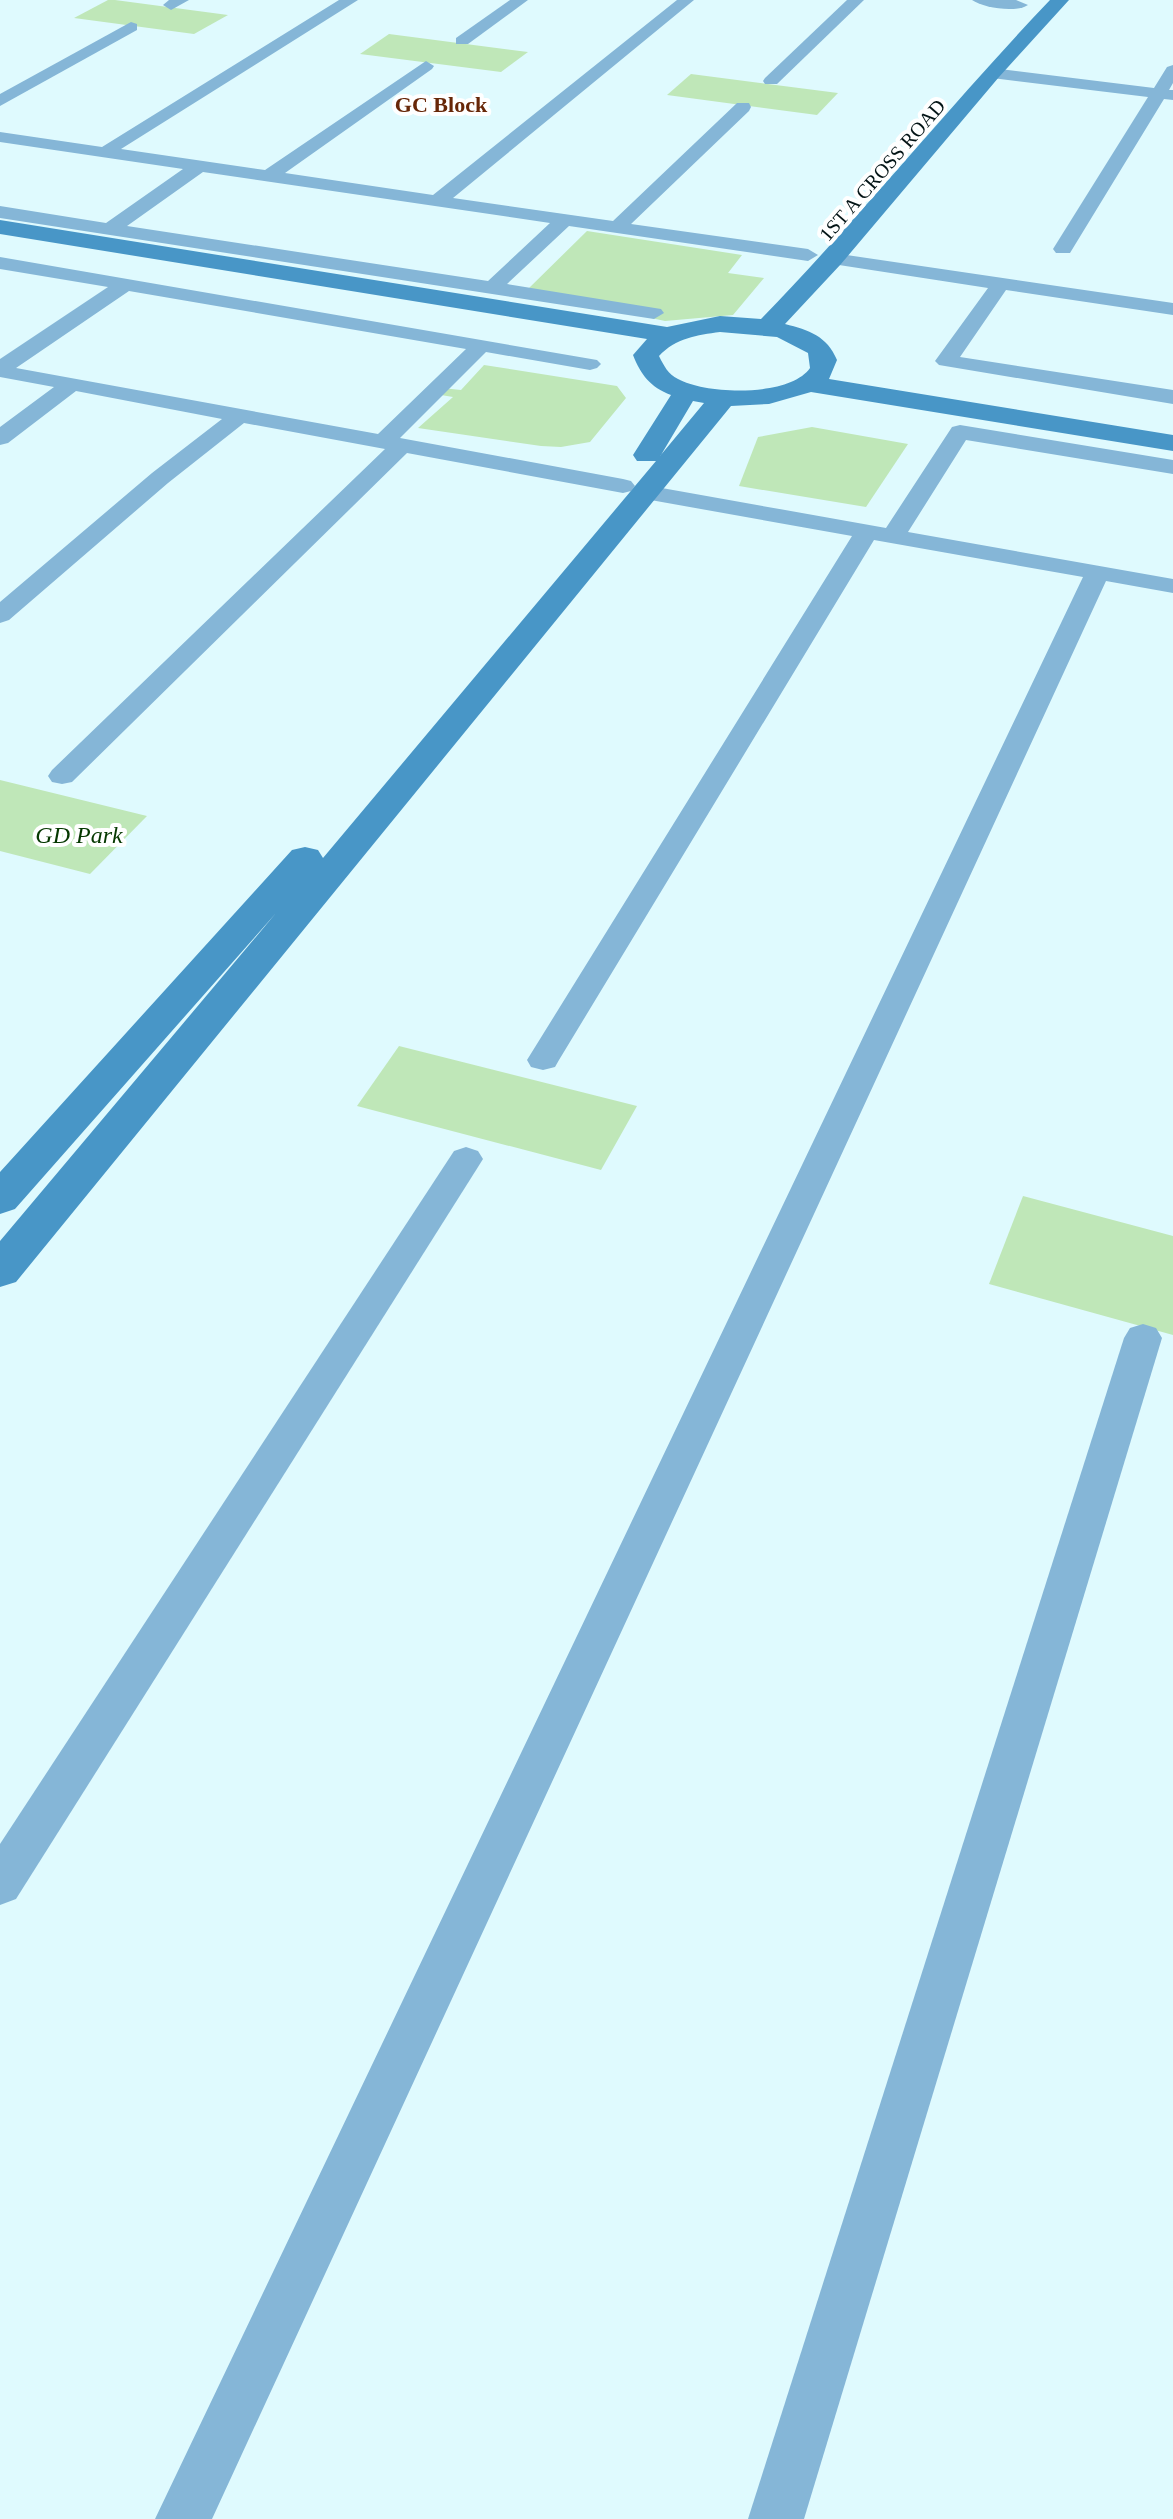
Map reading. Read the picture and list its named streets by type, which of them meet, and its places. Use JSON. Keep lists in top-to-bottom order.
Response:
{
  "streets": {
    "street": ["1ST A CROSS ROAD"]
  },
  "districts": ["GC Block"],
  "parks": ["GD Park"]
}
